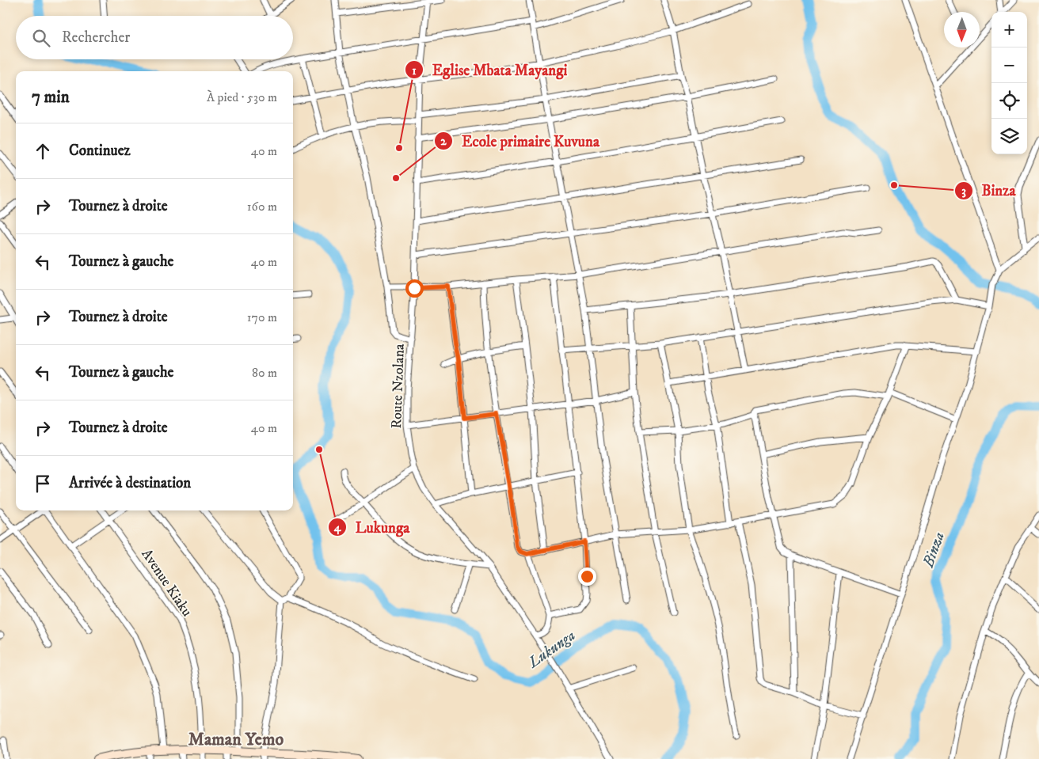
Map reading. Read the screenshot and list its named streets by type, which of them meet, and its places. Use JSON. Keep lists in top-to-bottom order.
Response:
{
  "streets": {
    "street": ["Route Nzolana", "Avenue Kiaku"]
  },
  "districts": ["Maman Yemo"],
  "water": ["Binza", "Lukunga"],
  "places": [
    "Eglise Mbata Mayangi",
    "Ecole primaire Kuvuna",
    "Binza",
    "Lukunga"
  ],
  "north": "bottom",
  "page": {
    "map_buttons": ["+", "−"],
    "search": "Rechercher",
    "heading": ["7 min", "À pied · 530 m"],
    "list": [
      ["Continuez", "40 m"],
      ["Tournez à droite", "160 m"],
      ["Tournez à gauche", "40 m"],
      ["Tournez à droite", "170 m"],
      ["Tournez à gauche", "80 m"],
      ["Tournez à droite", "40 m"],
      "Arrivée à destination"
    ]
  }
}
